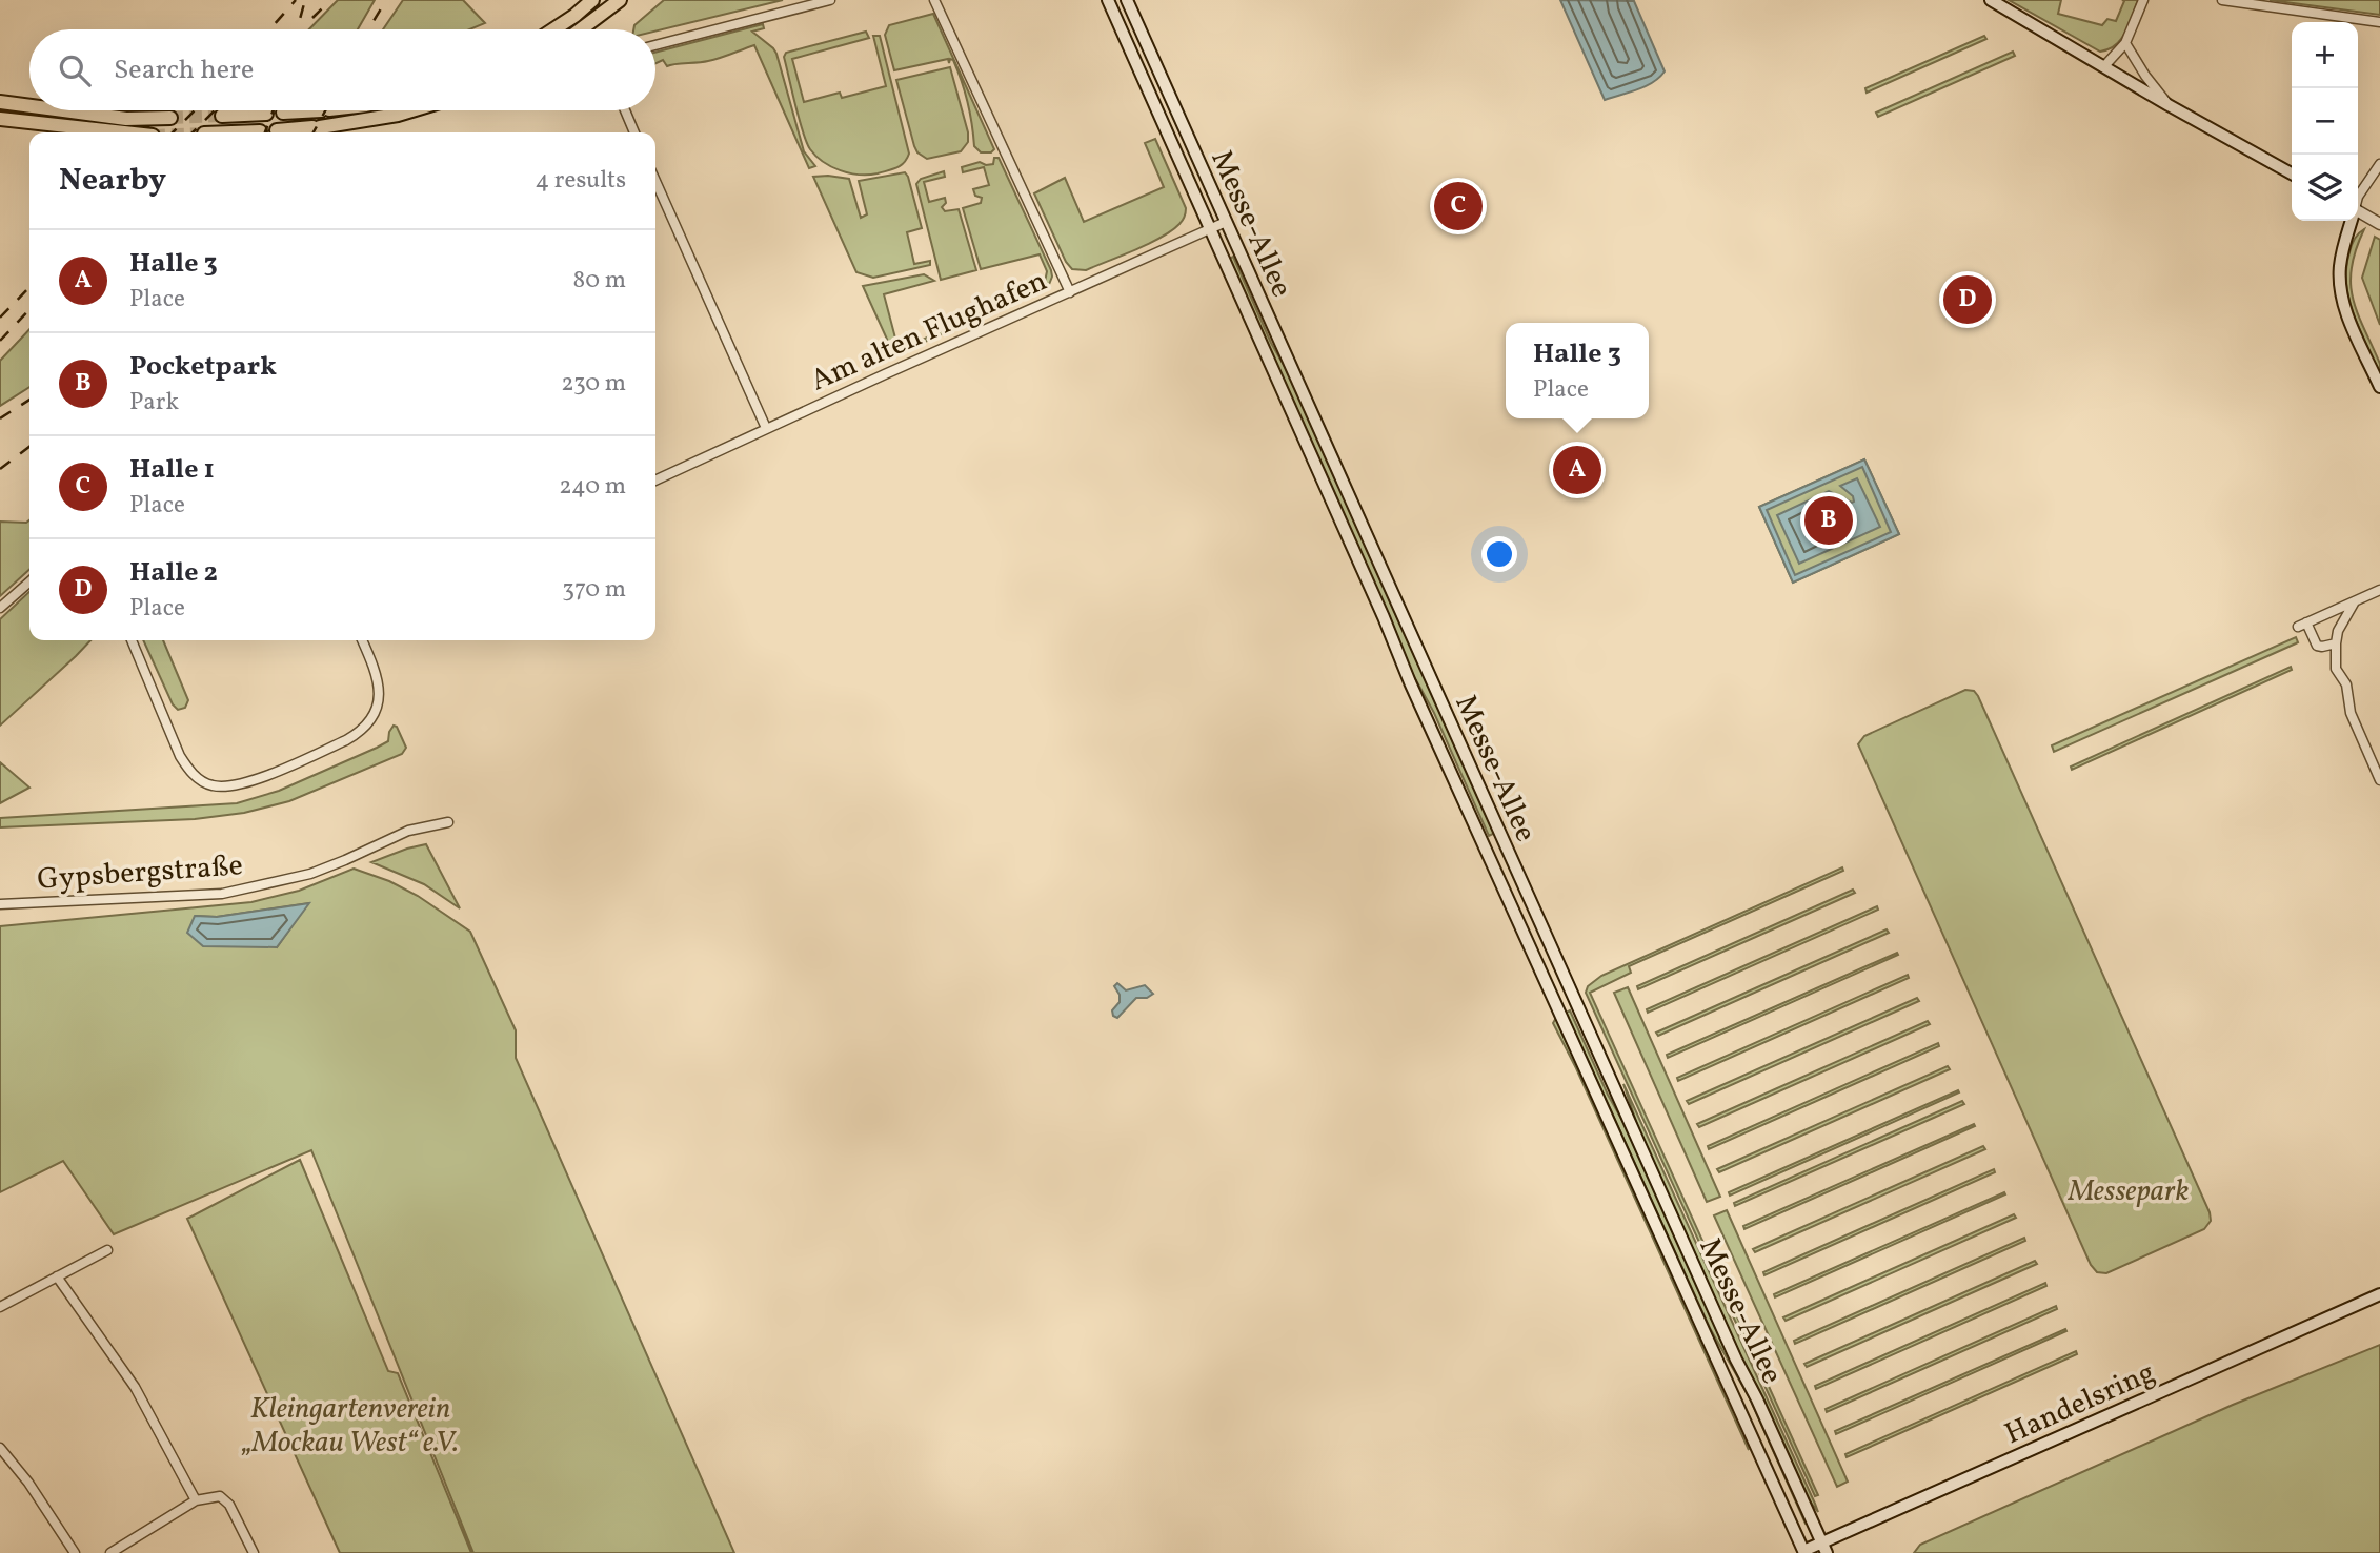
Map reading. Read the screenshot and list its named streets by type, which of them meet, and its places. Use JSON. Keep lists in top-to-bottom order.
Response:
{
  "streets": {
    "main road": ["Messe-Allee", "Handelsring"],
    "street": ["Am alten Flughafen", "Gypsbergstraße"]
  },
  "crossings": [
    ["Messe-Allee", "Am alten Flughafen"],
    ["Messe-Allee", "Handelsring"]
  ],
  "parks": ["Messepark", "Kleingartenverein „Mockau West“ e.V."],
  "page": {
    "map_buttons": ["+", "−"],
    "search": "Search here",
    "heading": ["Nearby", "4 results"],
    "pins": [
      "C",
      "D",
      "A",
      "B"
    ],
    "list": [
      {
        "mark": "A",
        "name": "Halle 3",
        "note": "Place",
        "value": "80 m"
      },
      {
        "mark": "B",
        "name": "Pocketpark",
        "note": "Park",
        "value": "230 m"
      },
      {
        "mark": "C",
        "name": "Halle 1",
        "note": "Place",
        "value": "240 m"
      },
      {
        "mark": "D",
        "name": "Halle 2",
        "note": "Place",
        "value": "370 m"
      }
    ],
    "popup": ["Halle 3", "Place"]
  }
}
